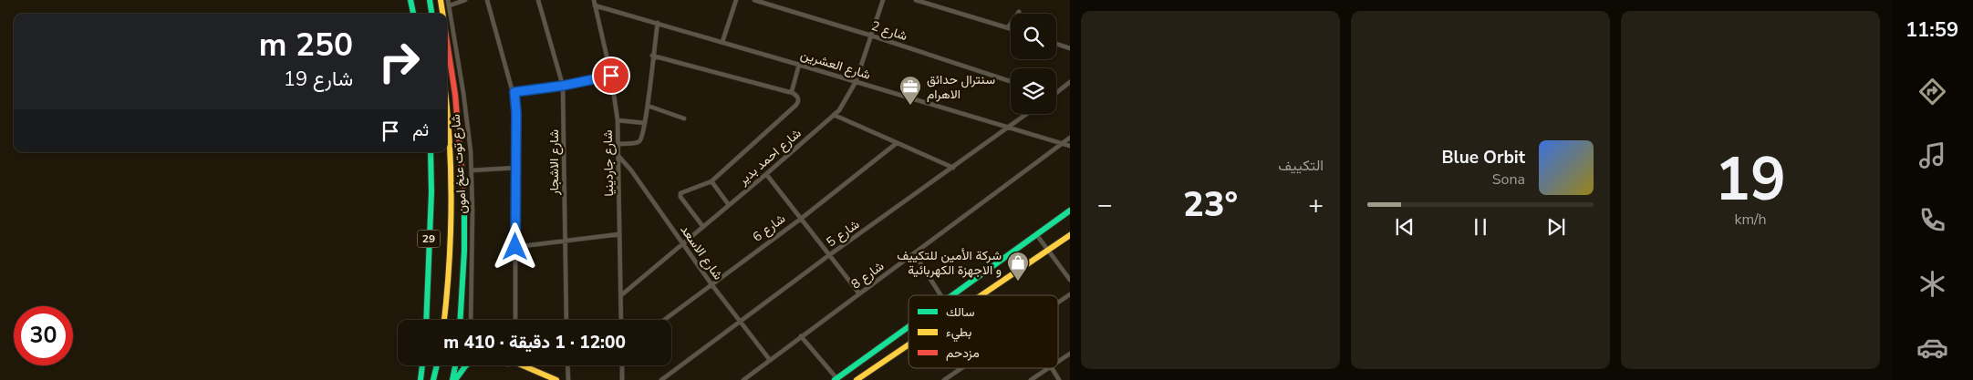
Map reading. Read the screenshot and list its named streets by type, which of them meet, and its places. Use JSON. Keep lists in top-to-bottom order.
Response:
{
  "streets": {
    "main road": ["29"],
    "street": [
      "شارع 2",
      "شارع العشرين",
      "شارع احمد بدير",
      "شارع الاشجار",
      "شارع جاردينيا",
      "شارع توت عنخ امون",
      "شارع 6",
      "شارع 5",
      "شارع الاسعد",
      "شارع 8"
    ]
  },
  "crossings": [
    ["شارع 2", "شارع احمد بدير"],
    ["شارع العشرين", "شارع احمد بدير"],
    ["شارع العشرين", "شارع جاردينيا"],
    ["شارع العشرين", "شارع 5"],
    ["شارع العشرين", "شارع 8"],
    ["شارع احمد بدير", "شارع جاردينيا"],
    ["شارع احمد بدير", "شارع الاسعد"],
    ["شارع جاردينيا", "شارع الاسعد"],
    ["شارع 6", "شارع الاسعد"],
    ["شارع 5", "شارع الاسعد"],
    ["شارع الاسعد", "شارع 8"]
  ],
  "places": {
    "office": ["سنترال حدائق الاهرام"],
    "shop": ["شركة الأمين للتكييف و الاجهزة الكهربائية"]
  },
  "legend": ["سالك", "بطيء", "مزدحم"],
  "page": {
    "tabs": "11:59",
    "tile": [
      ["19", "km/h"],
      "التكييف"
    ],
    "turn": ["250 m", "شارع 19"],
    "then": "ثم",
    "song": ["Blue Orbit", "Sona"],
    "heat": ["−", "23°", "+"],
    "limit": "30",
    "trip": "12:00 · 1 دقيقة · 410 m"
  }
}
